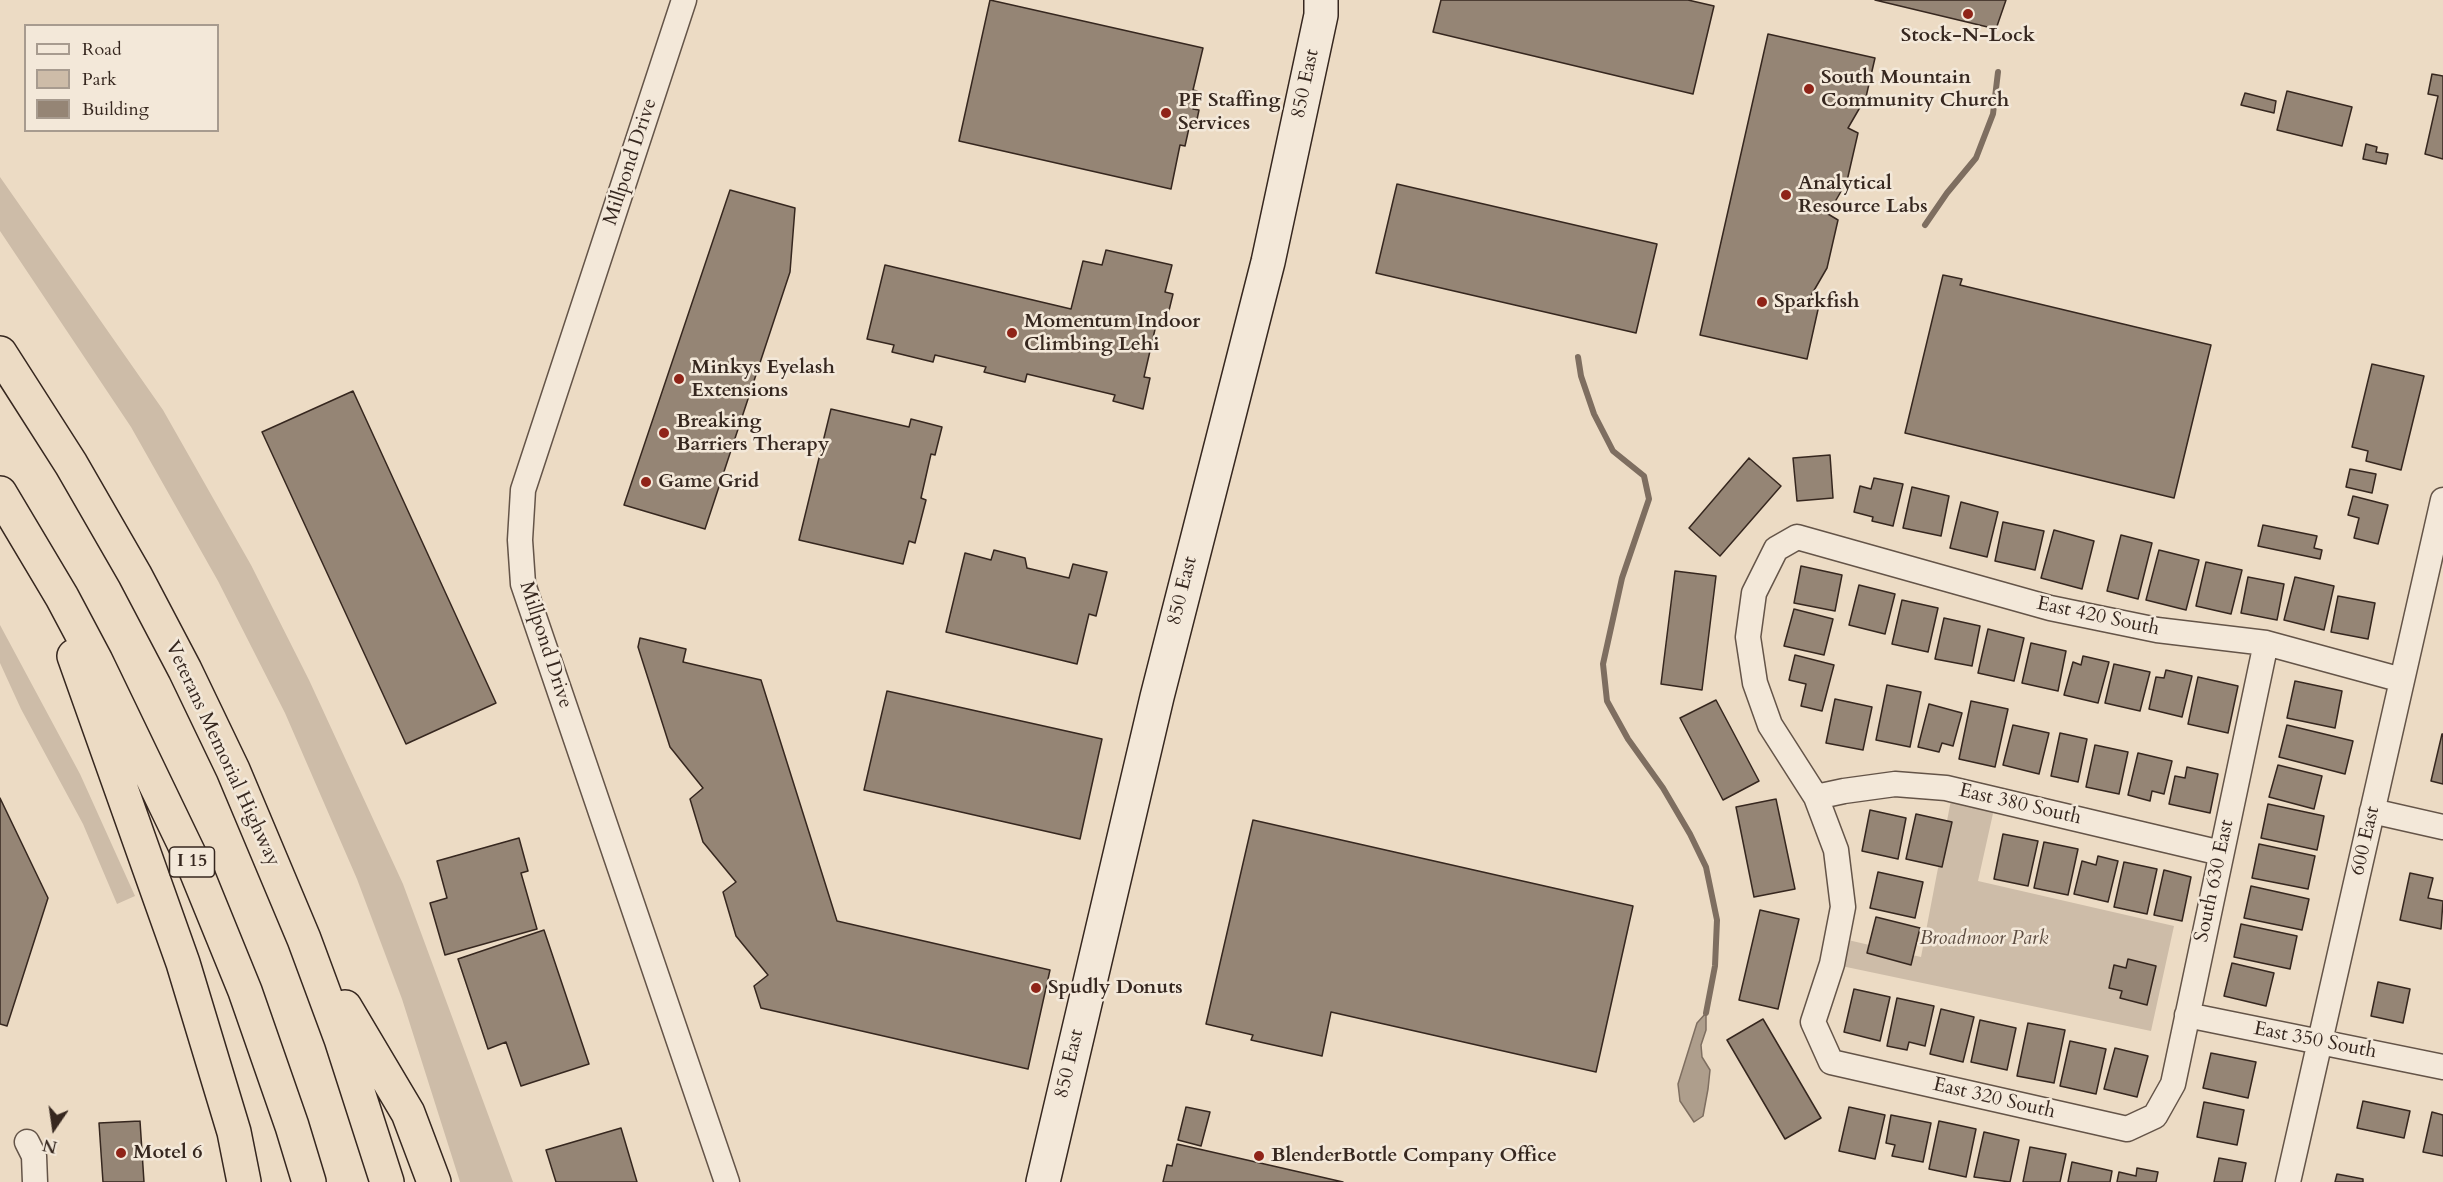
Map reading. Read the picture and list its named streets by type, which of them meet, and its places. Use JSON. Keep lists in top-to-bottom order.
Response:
{
  "streets": {
    "highway": ["Veterans Memorial Highway", "I 15"],
    "main road": ["850 East"],
    "street": [
      "Millpond Drive",
      "East 420 South",
      "East 380 South",
      "600 East",
      "South 630 East",
      "East 350 South",
      "East 320 South"
    ]
  },
  "crossings": [
    ["East 420 South", "East 380 South"],
    ["East 420 South", "600 East"],
    ["East 420 South", "South 630 East"],
    ["East 420 South", "East 320 South"],
    ["East 380 South", "South 630 East"],
    ["East 380 South", "East 320 South"],
    ["600 East", "East 350 South"],
    ["South 630 East", "East 350 South"],
    ["South 630 East", "East 320 South"]
  ],
  "parks": ["Broadmoor Park"],
  "places": [
    "Stock-N-Lock",
    "South Mountain Community Church",
    "PF Staffing Services",
    "Analytical Resource Labs",
    "Sparkfish",
    "Momentum Indoor Climbing Lehi",
    "Minkys Eyelash Extensions",
    "Breaking Barriers Therapy",
    "Game Grid",
    "Spudly Donuts",
    "Motel 6",
    "BlenderBottle Company Office"
  ],
  "legend": ["Road", "Park", "Building"],
  "north": "bottom"
}
